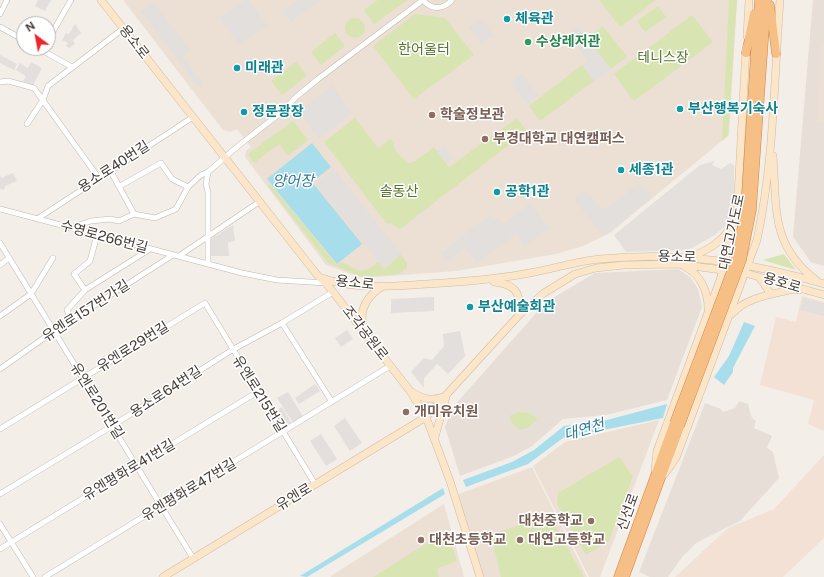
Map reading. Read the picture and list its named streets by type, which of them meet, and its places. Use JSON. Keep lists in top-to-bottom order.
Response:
{
  "streets": {
    "highway": ["대연고가도로", "신선로"],
    "main road": [
      "용소로",
      "용호로",
      "조각공원로",
      "유엔로"
    ],
    "street": [
      "용소로40번길",
      "수영로266번길",
      "유엔로157번가길",
      "유엔로29번길",
      "용소로64번길",
      "유엔로215번길",
      "유엔로201번길",
      "유엔평화로41번길",
      "유엔평화로47번길"
    ]
  },
  "crossings": [
    ["용소로", "용소로40번길"],
    ["용소로", "용호로"],
    ["용소로", "유엔로157번가길"],
    ["용소로", "조각공원로"],
    ["용소로40번길", "수영로266번길"],
    ["대연고가도로", "신선로"],
    ["수영로266번길", "유엔로157번가길"],
    ["수영로266번길", "조각공원로"],
    ["유엔로157번가길", "유엔로201번길"],
    ["조각공원로", "용소로64번길"],
    ["조각공원로", "유엔평화로47번길"],
    ["조각공원로", "유엔로"],
    ["유엔로29번길", "유엔로215번길"],
    ["유엔로29번길", "유엔로201번길"],
    ["용소로64번길", "유엔로215번길"],
    ["용소로64번길", "유엔로201번길"],
    ["유엔로215번길", "유엔평화로41번길"],
    ["유엔로215번길", "유엔평화로47번길"],
    ["유엔로215번길", "유엔로"],
    ["유엔로201번길", "유엔평화로41번길"],
    ["유엔로201번길", "유엔평화로47번길"],
    ["유엔로201번길", "유엔로"]
  ],
  "water": ["양어장", "대연천"],
  "parks": ["한어울터", "테니스장", "솔동산"],
  "places": [
    "체육관",
    "수상레저관",
    "미래관",
    "부산행복기숙사",
    "정문광장",
    "학술정보관",
    "부경대학교 대연캠퍼스",
    "세종1관",
    "공학1관",
    "부산예술회관",
    "개미유치원",
    "대천중학교",
    "대천초등학교",
    "대연고등학교"
  ],
  "north": "top left"
}
